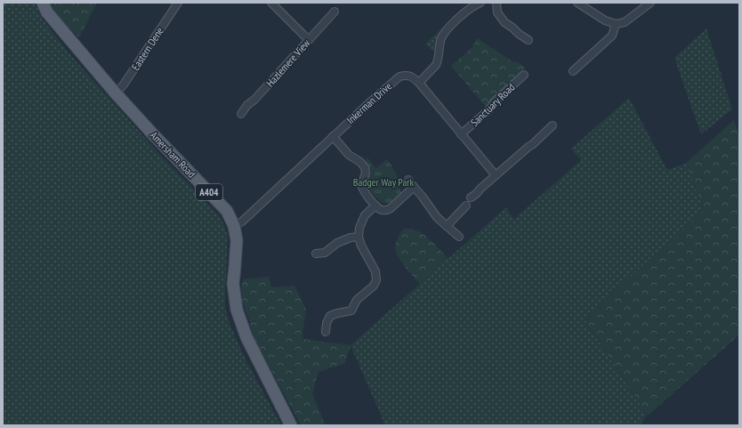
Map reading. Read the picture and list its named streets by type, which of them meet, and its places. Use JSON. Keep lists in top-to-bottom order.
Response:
{
  "streets": {
    "main road": ["Amersham Road", "A404"],
    "street": [
      "Eastern Dene",
      "Hazlemere View",
      "Inkerman Drive",
      "Sanctuary Road"
    ]
  },
  "crossings": [
    ["Eastern Dene", "Amersham Road"],
    ["Inkerman Drive", "Sanctuary Road"],
    ["Inkerman Drive", "Amersham Road"]
  ],
  "parks": ["Badger Way Park"]
}
